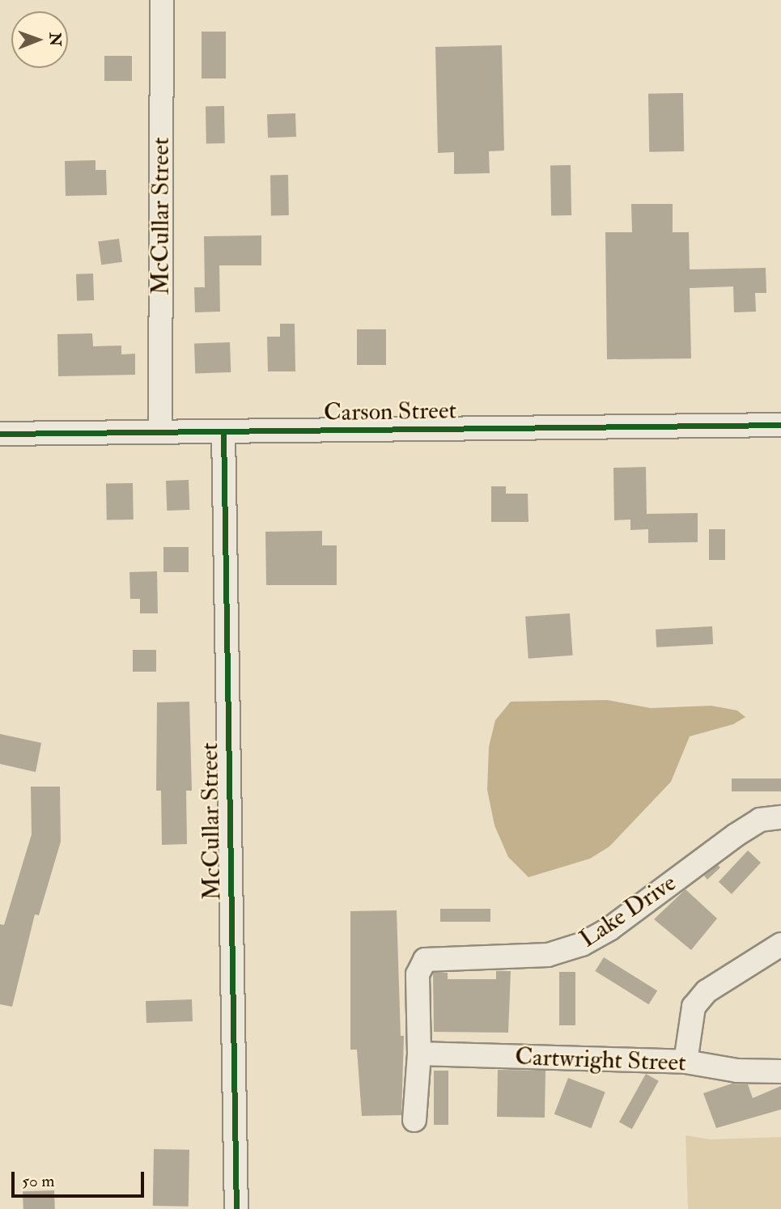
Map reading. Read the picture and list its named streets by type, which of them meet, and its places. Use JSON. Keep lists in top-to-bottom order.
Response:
{
  "streets": {
    "street": [
      "McCullar Street",
      "Carson Street",
      "Lake Drive",
      "Cartwright Street"
    ]
  },
  "crossings": [
    ["McCullar Street", "Carson Street"],
    ["Lake Drive", "Cartwright Street"]
  ],
  "scale_bar": "50 m",
  "north": "right"
}
